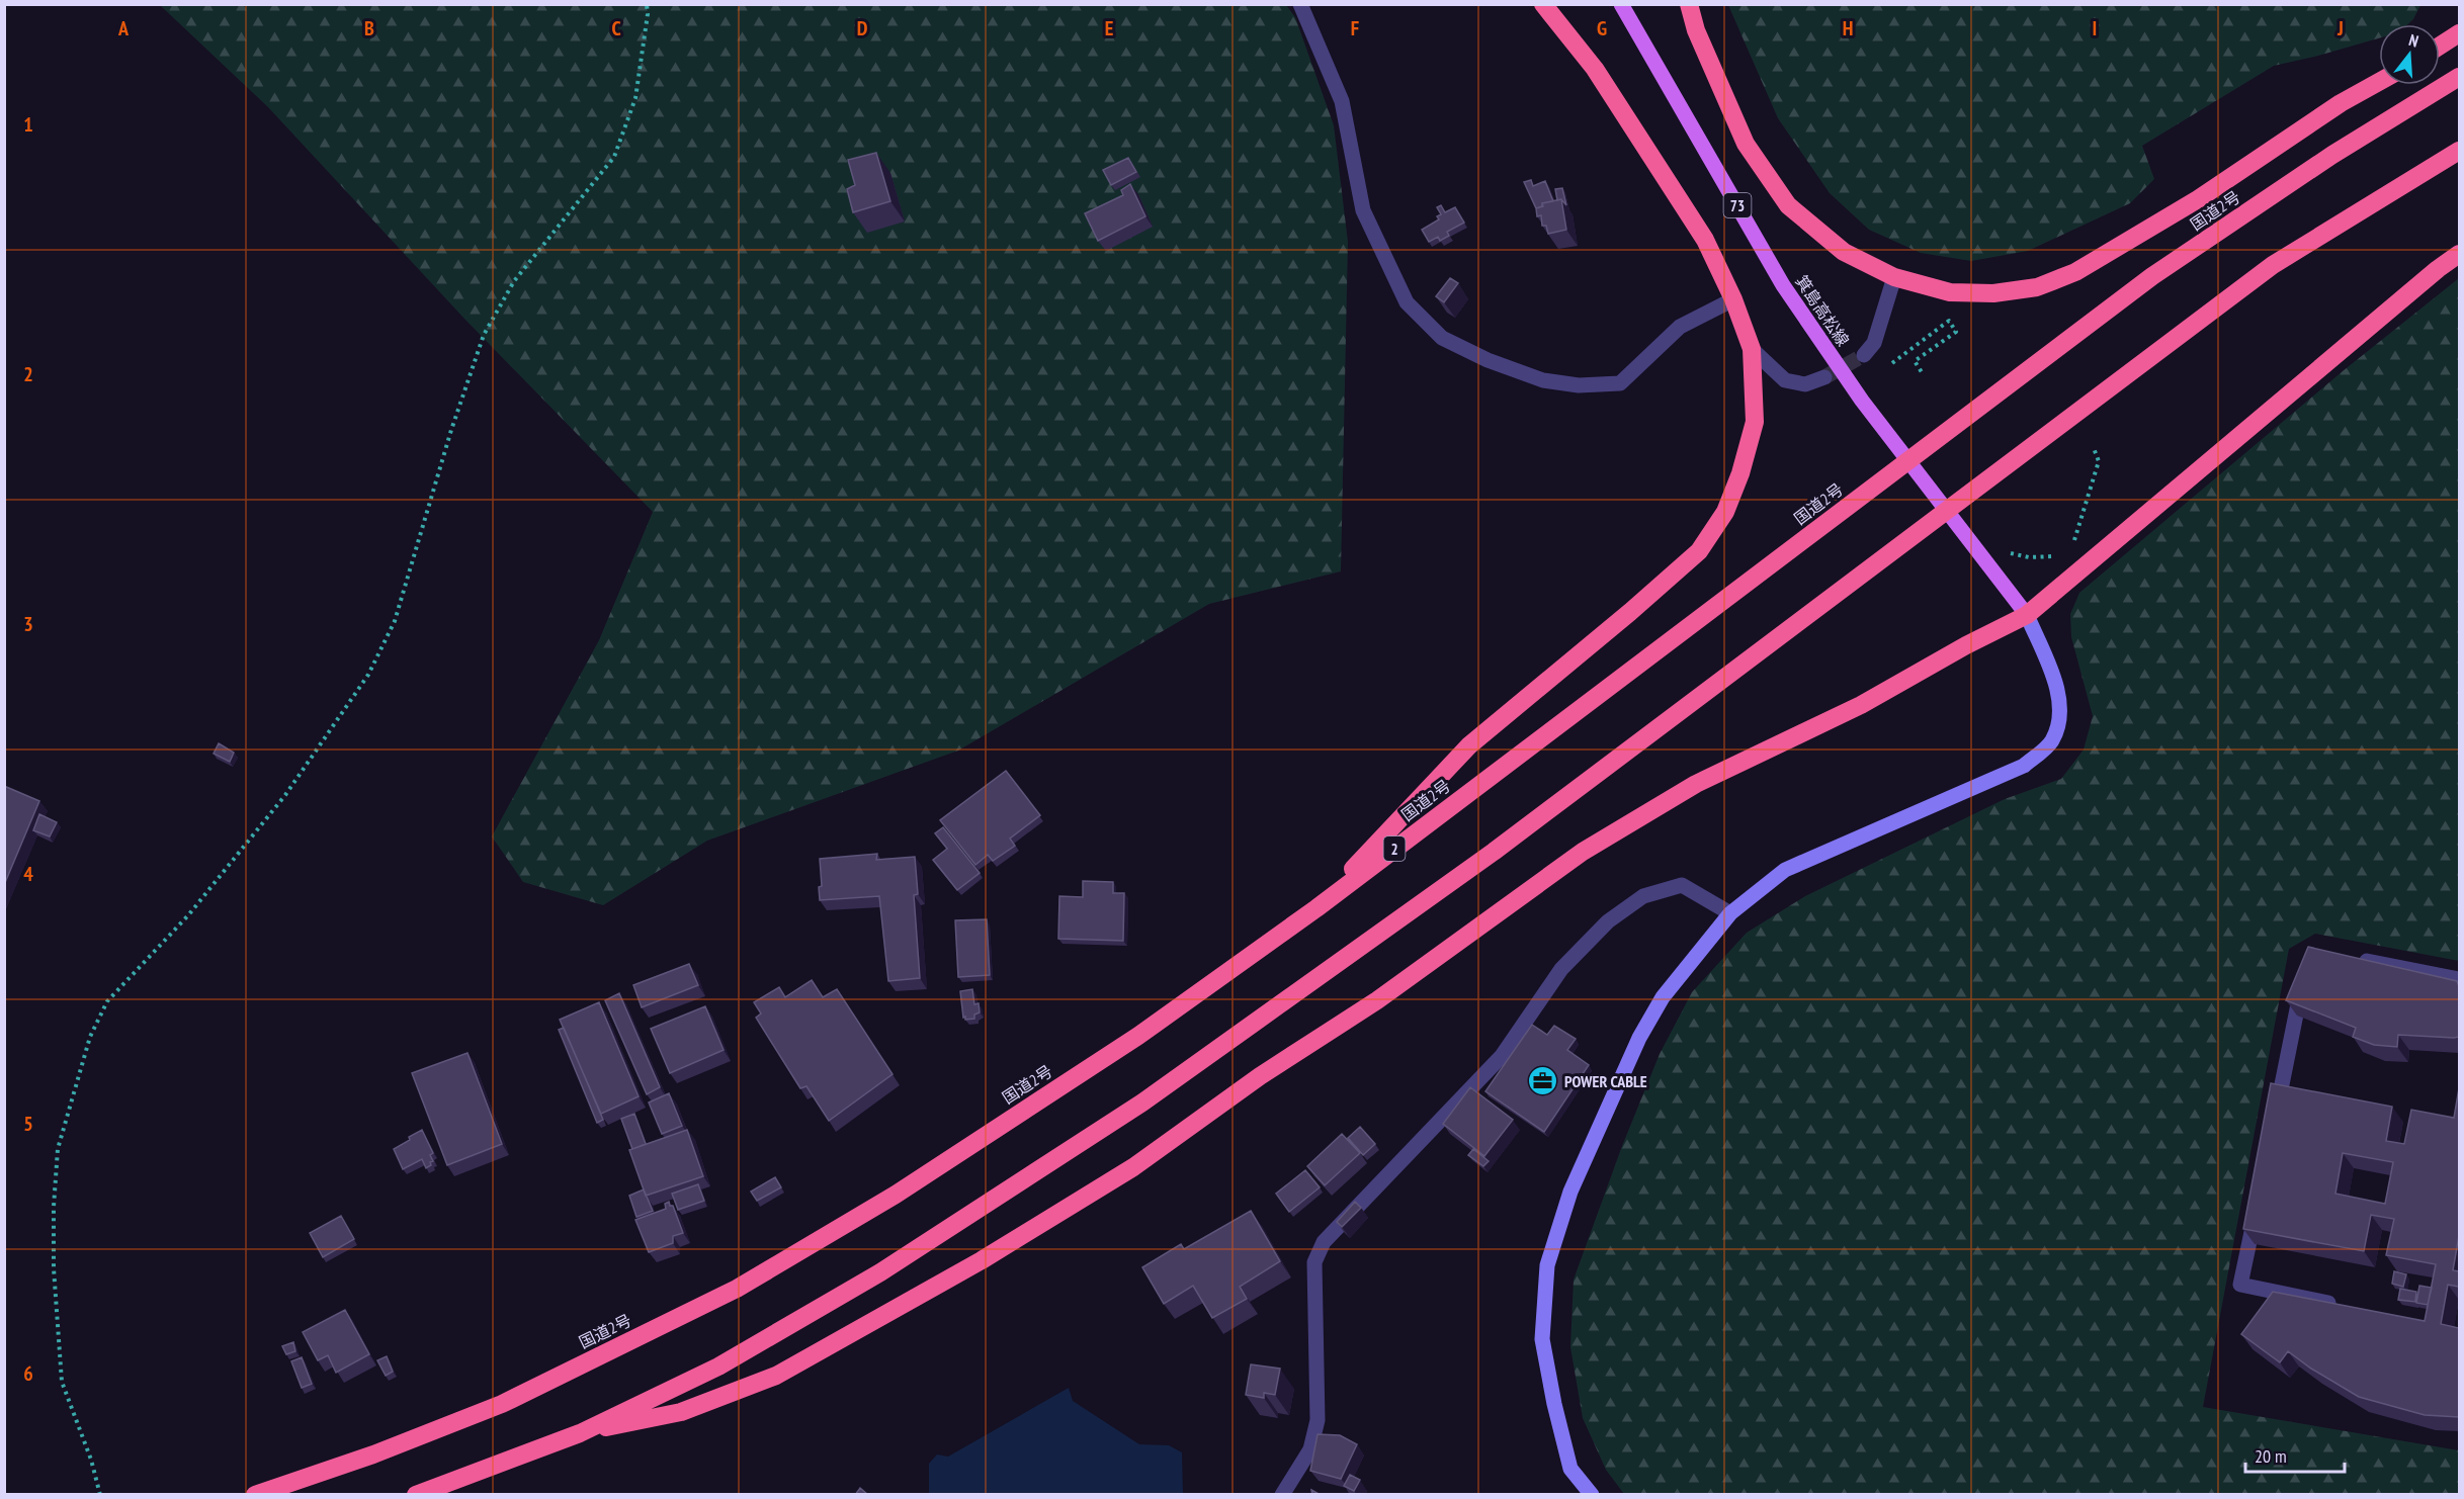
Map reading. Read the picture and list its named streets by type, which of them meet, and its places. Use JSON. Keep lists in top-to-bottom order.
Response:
{
  "streets": {
    "highway": ["国道2号", "2"],
    "main road": ["73", "箕島高松線"]
  },
  "places": {
    "office": ["POWER CABLE"]
  },
  "scale_bar": "20 m",
  "north": "top",
  "grid": {
    "columns": [
      "A",
      "B",
      "C",
      "D",
      "E",
      "F",
      "G",
      "H",
      "I",
      "J"
    ],
    "rows": [
      "1",
      "2",
      "3",
      "4",
      "5",
      "6"
    ]
  }
}
